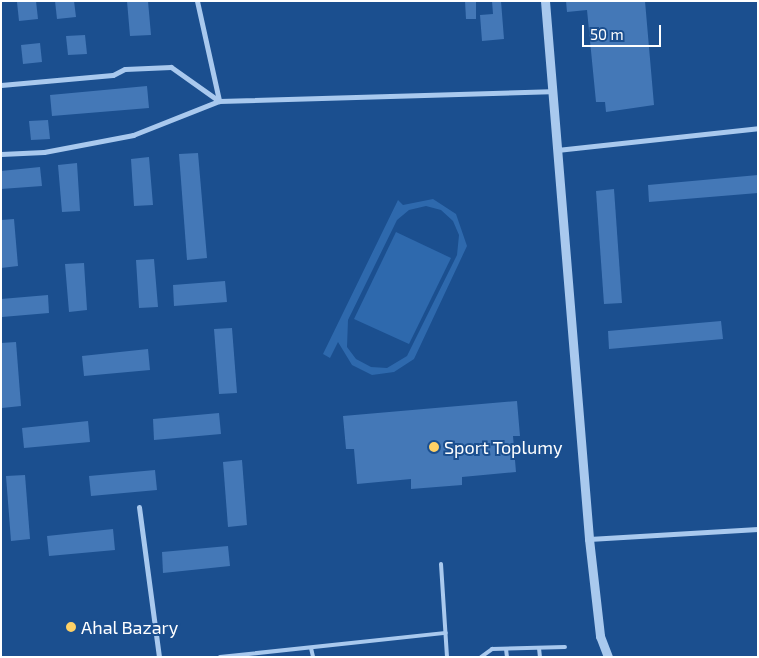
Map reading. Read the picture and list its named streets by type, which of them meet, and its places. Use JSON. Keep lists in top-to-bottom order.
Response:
{
  "places": ["Sport Toplumy", "Ahal Bazary"],
  "scale_bar": "50 m"
}
